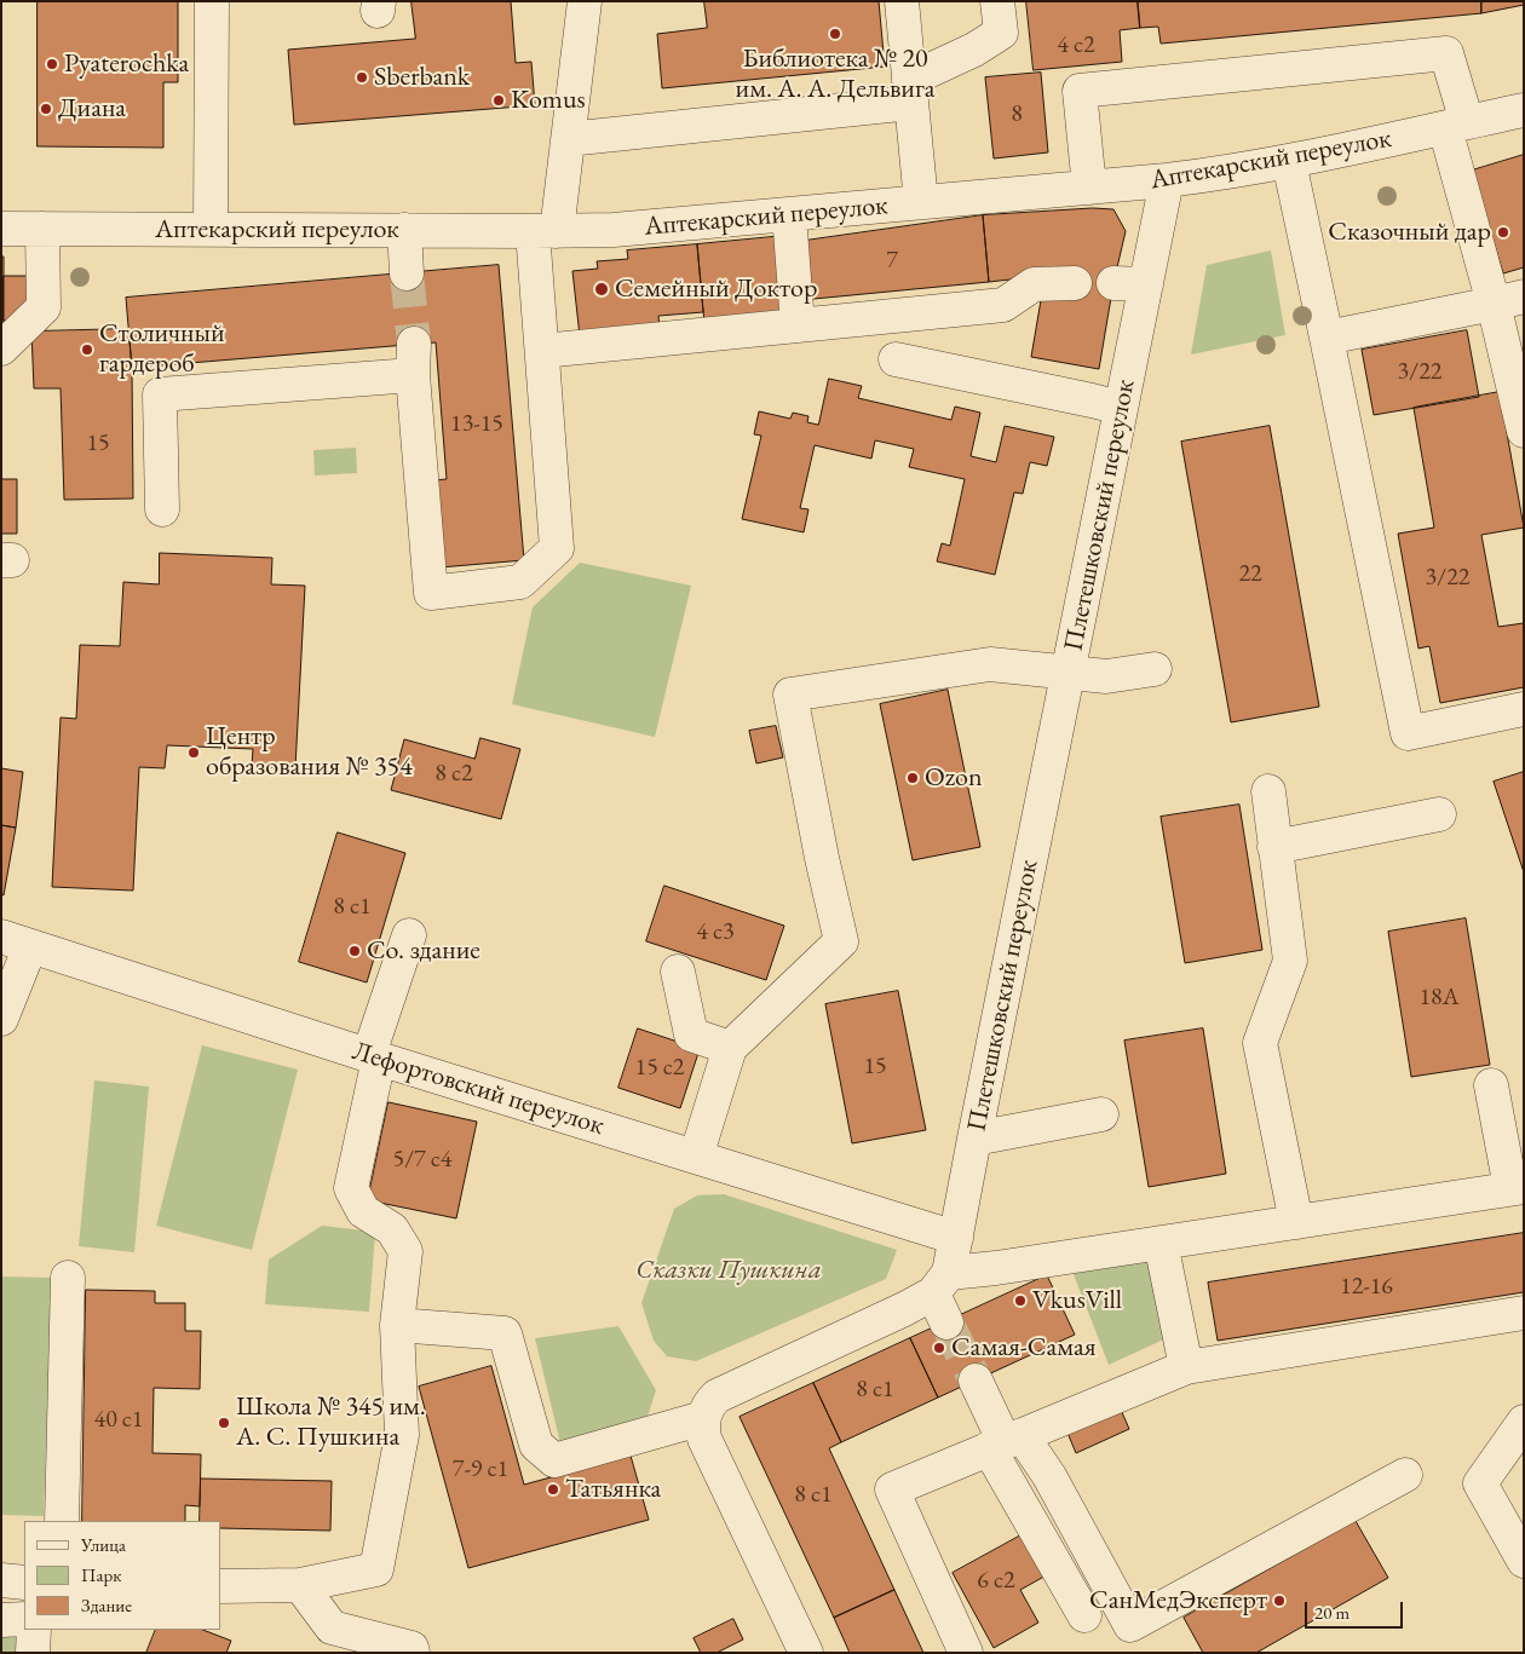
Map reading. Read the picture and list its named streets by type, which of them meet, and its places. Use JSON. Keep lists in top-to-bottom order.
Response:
{
  "streets": {
    "street": ["Аптекарский переулок", "Плетешковский переулок", "Лефортовский переулок"]
  },
  "crossings": [
    ["Аптекарский переулок", "Плетешковский переулок"],
    ["Плетешковский переулок", "Лефортовский переулок"]
  ],
  "parks": ["Сказки Пушкина"],
  "places": [
    "Библиотека № 20 им. А. А. Дельвига",
    "Pyaterochka",
    "Sberbank",
    "Komus",
    "Диана",
    "Сказочный дар",
    "Семейный Доктор",
    "Столичный гардероб",
    "Центр образования № 354",
    "Ozon",
    "Со. здание",
    "VkusVill",
    "Самая-Самая",
    "Школа № 345 им. А. С. Пушкина",
    "Татьянка",
    "СанМедЭксперт"
  ],
  "house_numbers": [
    "4 с2",
    "8",
    "7",
    "3/22",
    "13-15",
    "15",
    "22",
    "3/22",
    "8 с2",
    "8 с1",
    "4 с3",
    "18А",
    "15",
    "15 с2",
    "5/7 с4",
    "12-16",
    "8 с1",
    "40 с1",
    "7-9 с1",
    "8 с1",
    "6 с2"
  ],
  "legend": ["Улица", "Парк", "Здание"],
  "scale_bar": "20 m"
}
